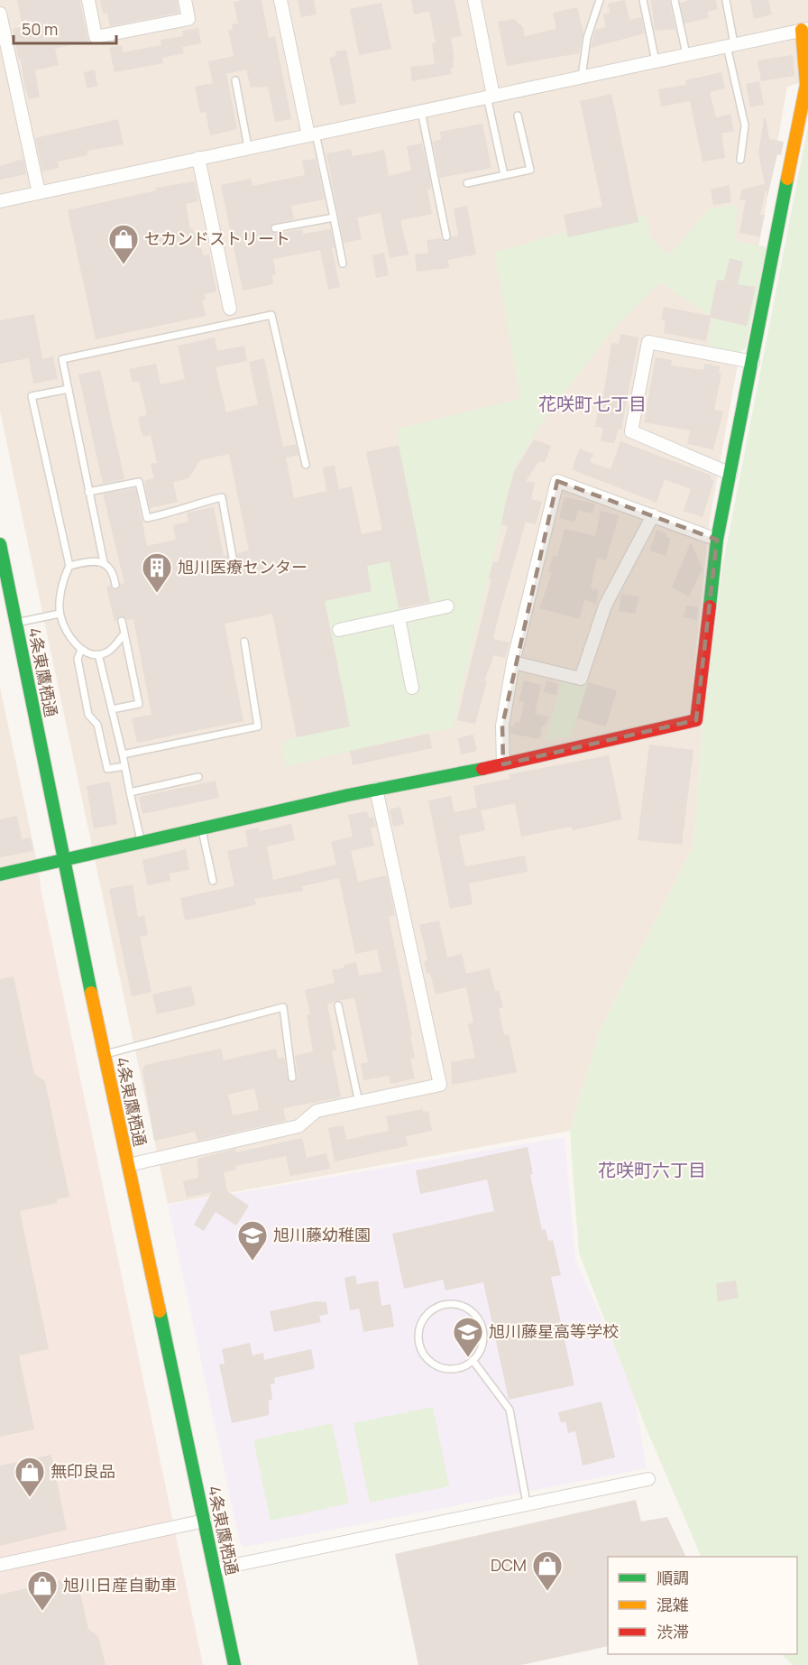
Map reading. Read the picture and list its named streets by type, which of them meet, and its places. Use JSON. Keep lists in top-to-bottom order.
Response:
{
  "streets": {
    "main road": ["4条東鷹栖通"]
  },
  "districts": ["花咲町七丁目", "花咲町六丁目"],
  "places": {
    "shop": [
      "セカンドストリート",
      "無印良品",
      "DCM",
      "旭川日産自動車"
    ],
    "building": ["旭川医療センター"],
    "school or university": ["旭川藤幼稚園", "旭川藤星高等学校"]
  },
  "legend": ["順調", "混雑", "渋滞"],
  "scale_bar": "50 m"
}
